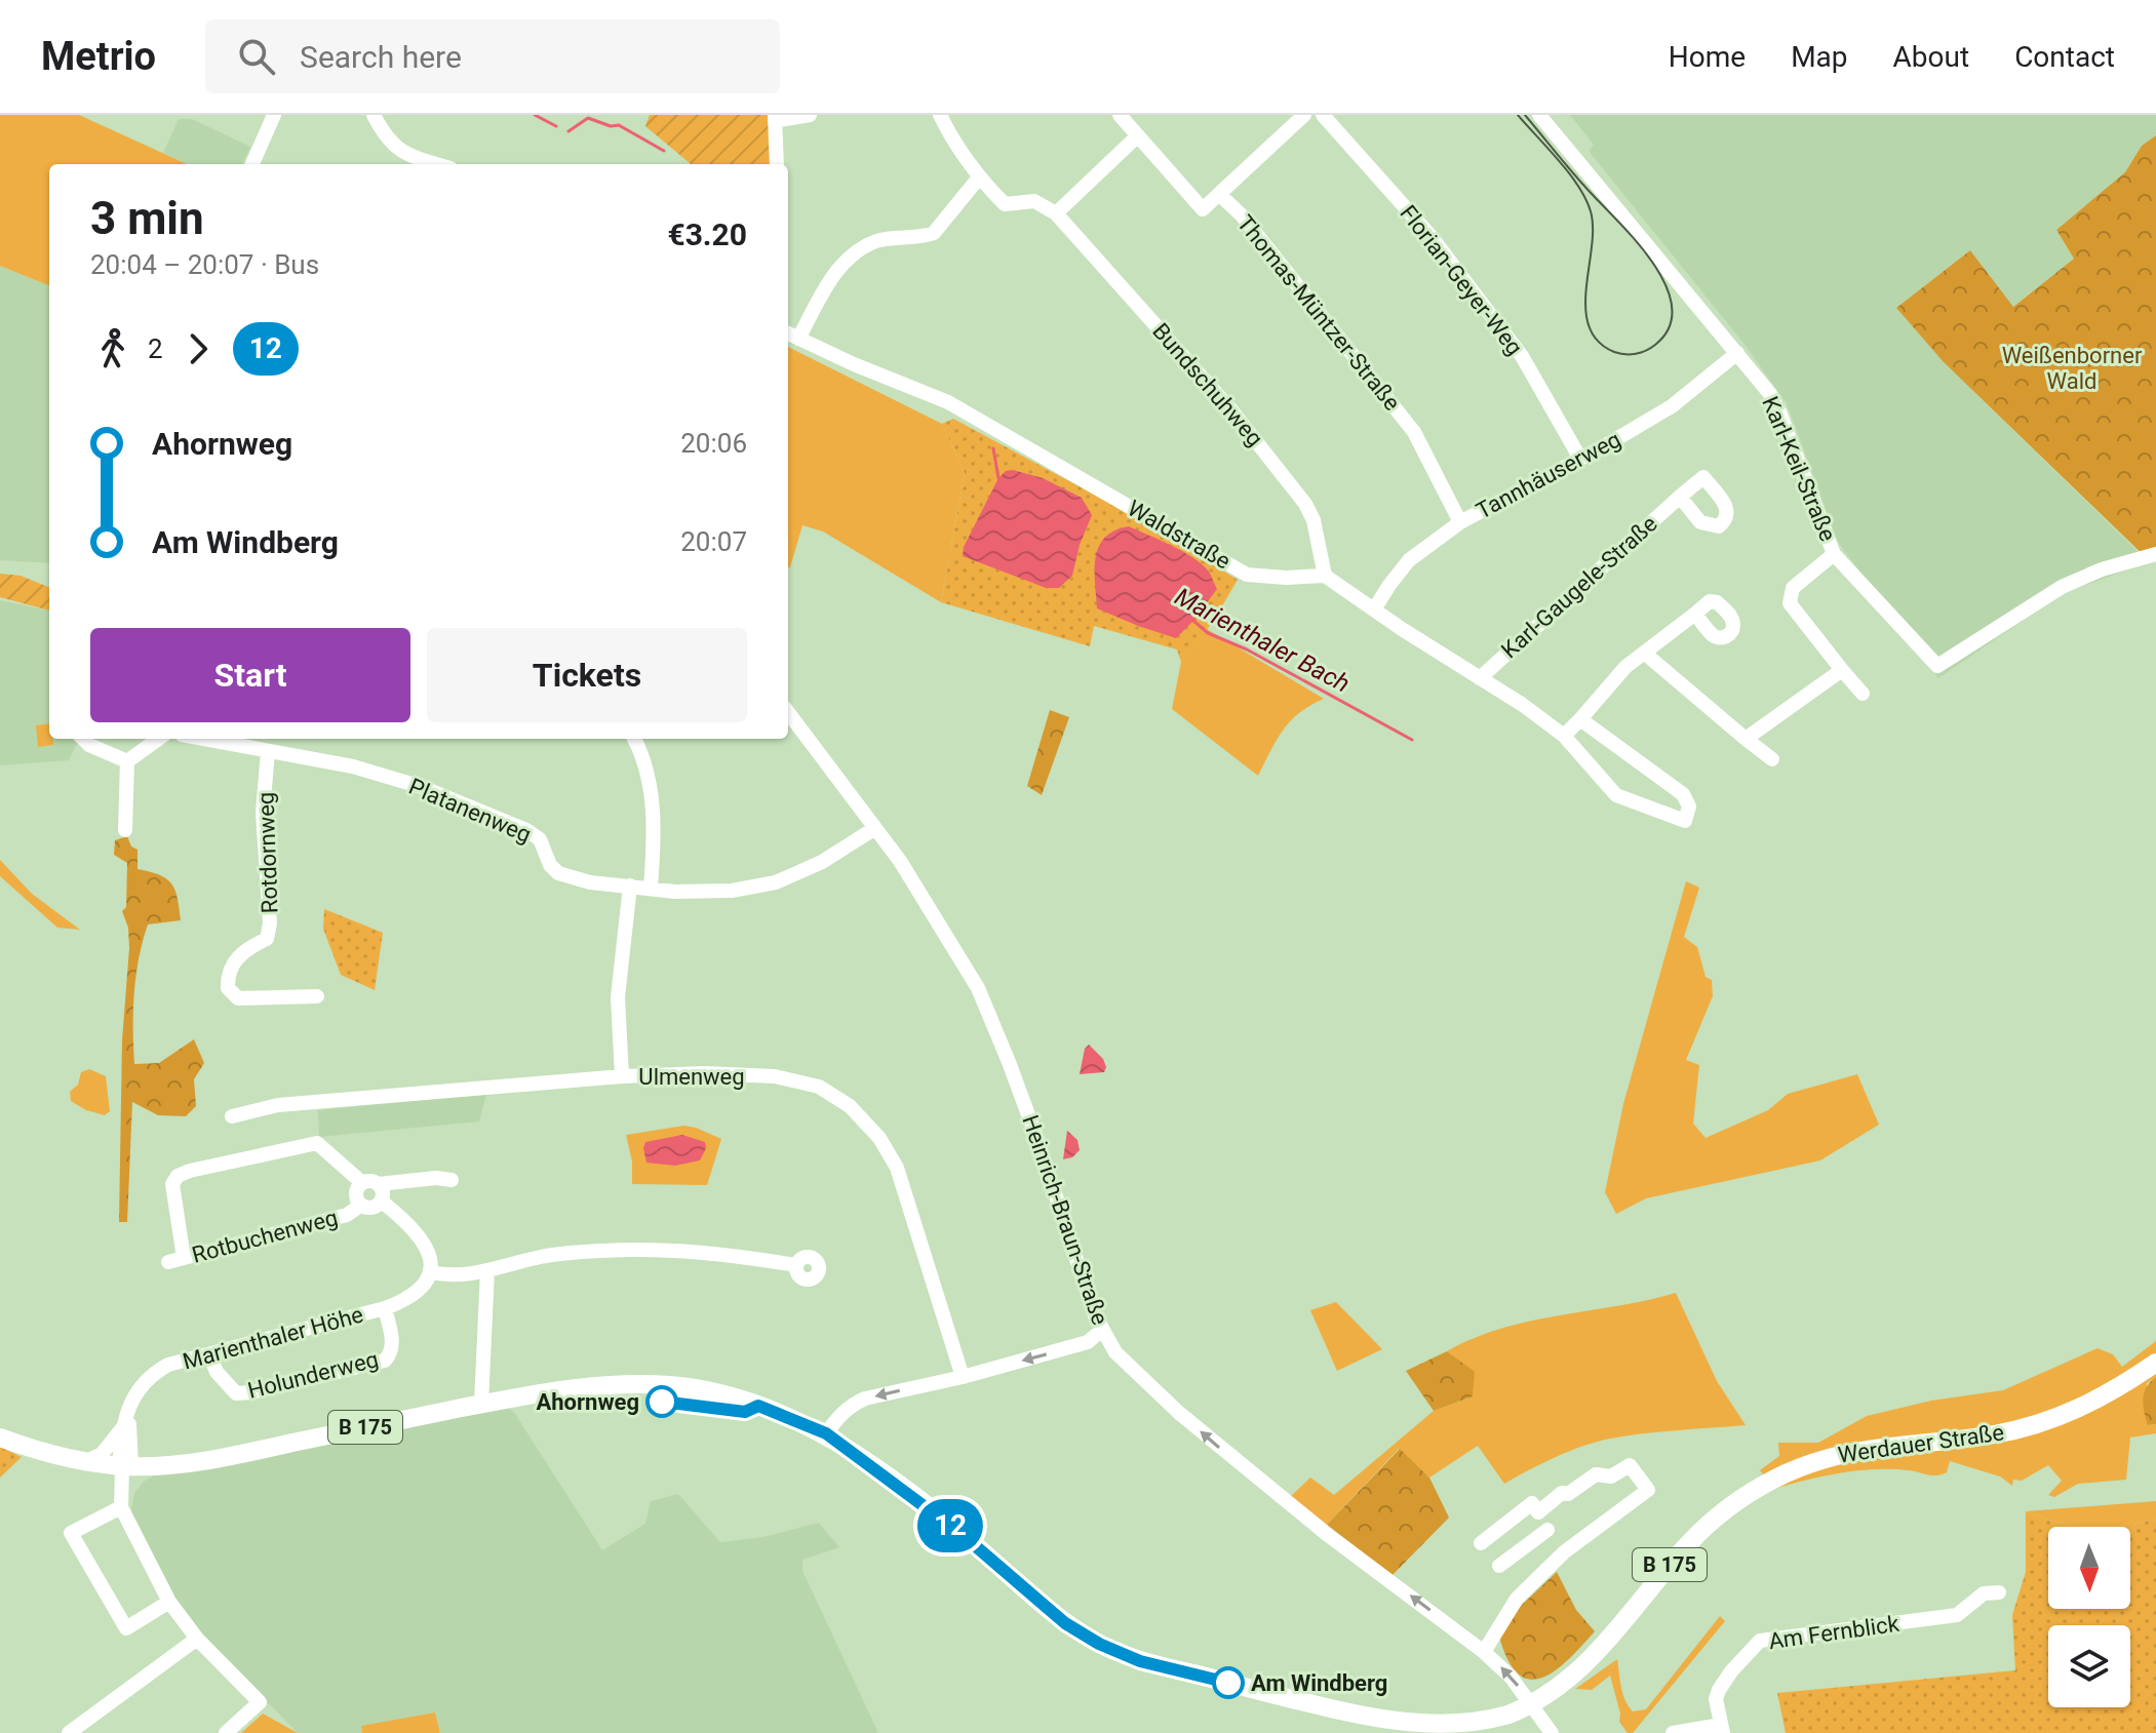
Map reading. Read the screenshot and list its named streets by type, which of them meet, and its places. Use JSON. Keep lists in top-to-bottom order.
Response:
{
  "streets": {
    "main road": ["B 175", "Werdauer Straße"],
    "street": [
      "Florian-Geyer-Weg",
      "Thomas-Müntzer-Straße",
      "Bundschuhweg",
      "Karl-Keil-Straße",
      "Tannhäuserweg",
      "Waldstraße",
      "Karl-Gaugele-Straße",
      "Platanenweg",
      "Rotdornweg",
      "Ulmenweg",
      "Heinrich-Braun-Straße",
      "Rotbuchenweg",
      "Marienthaler Höhe",
      "Holunderweg",
      "Am Fernblick"
    ]
  },
  "crossings": [
    ["Florian-Geyer-Weg", "Tannhäuserweg"],
    ["Thomas-Müntzer-Straße", "Tannhäuserweg"],
    ["Bundschuhweg", "Waldstraße"],
    ["Karl-Keil-Straße", "Tannhäuserweg"],
    ["Platanenweg", "Rotdornweg"],
    ["Platanenweg", "Heinrich-Braun-Straße"],
    ["Heinrich-Braun-Straße", "Werdauer Straße"],
    ["Marienthaler Höhe", "Holunderweg"],
    ["Marienthaler Höhe", "Werdauer Straße"]
  ],
  "one_way": ["Heinrich-Braun-Straße"],
  "water": ["Marienthaler Bach"],
  "parks": ["Weißenborner Wald"],
  "places": ["Ahornweg", "Am Windberg"],
  "lines": ["bus line 12"],
  "north": "bottom",
  "page": {
    "header": "Metrio",
    "search": "Search here",
    "nav": [
      "Home",
      "Map",
      "About",
      "Contact"
    ],
    "on_map": "12",
    "heading": ["3 min", "20:04 – 20:07 · Bus", "€3.20"],
    "legs": ["2", "12"],
    "list": [
      {
        "name": "Ahornweg",
        "value": "20:06"
      },
      {
        "name": "Am Windberg",
        "value": "20:07"
      }
    ],
    "buttons": ["Start", "Tickets"]
  }
}
